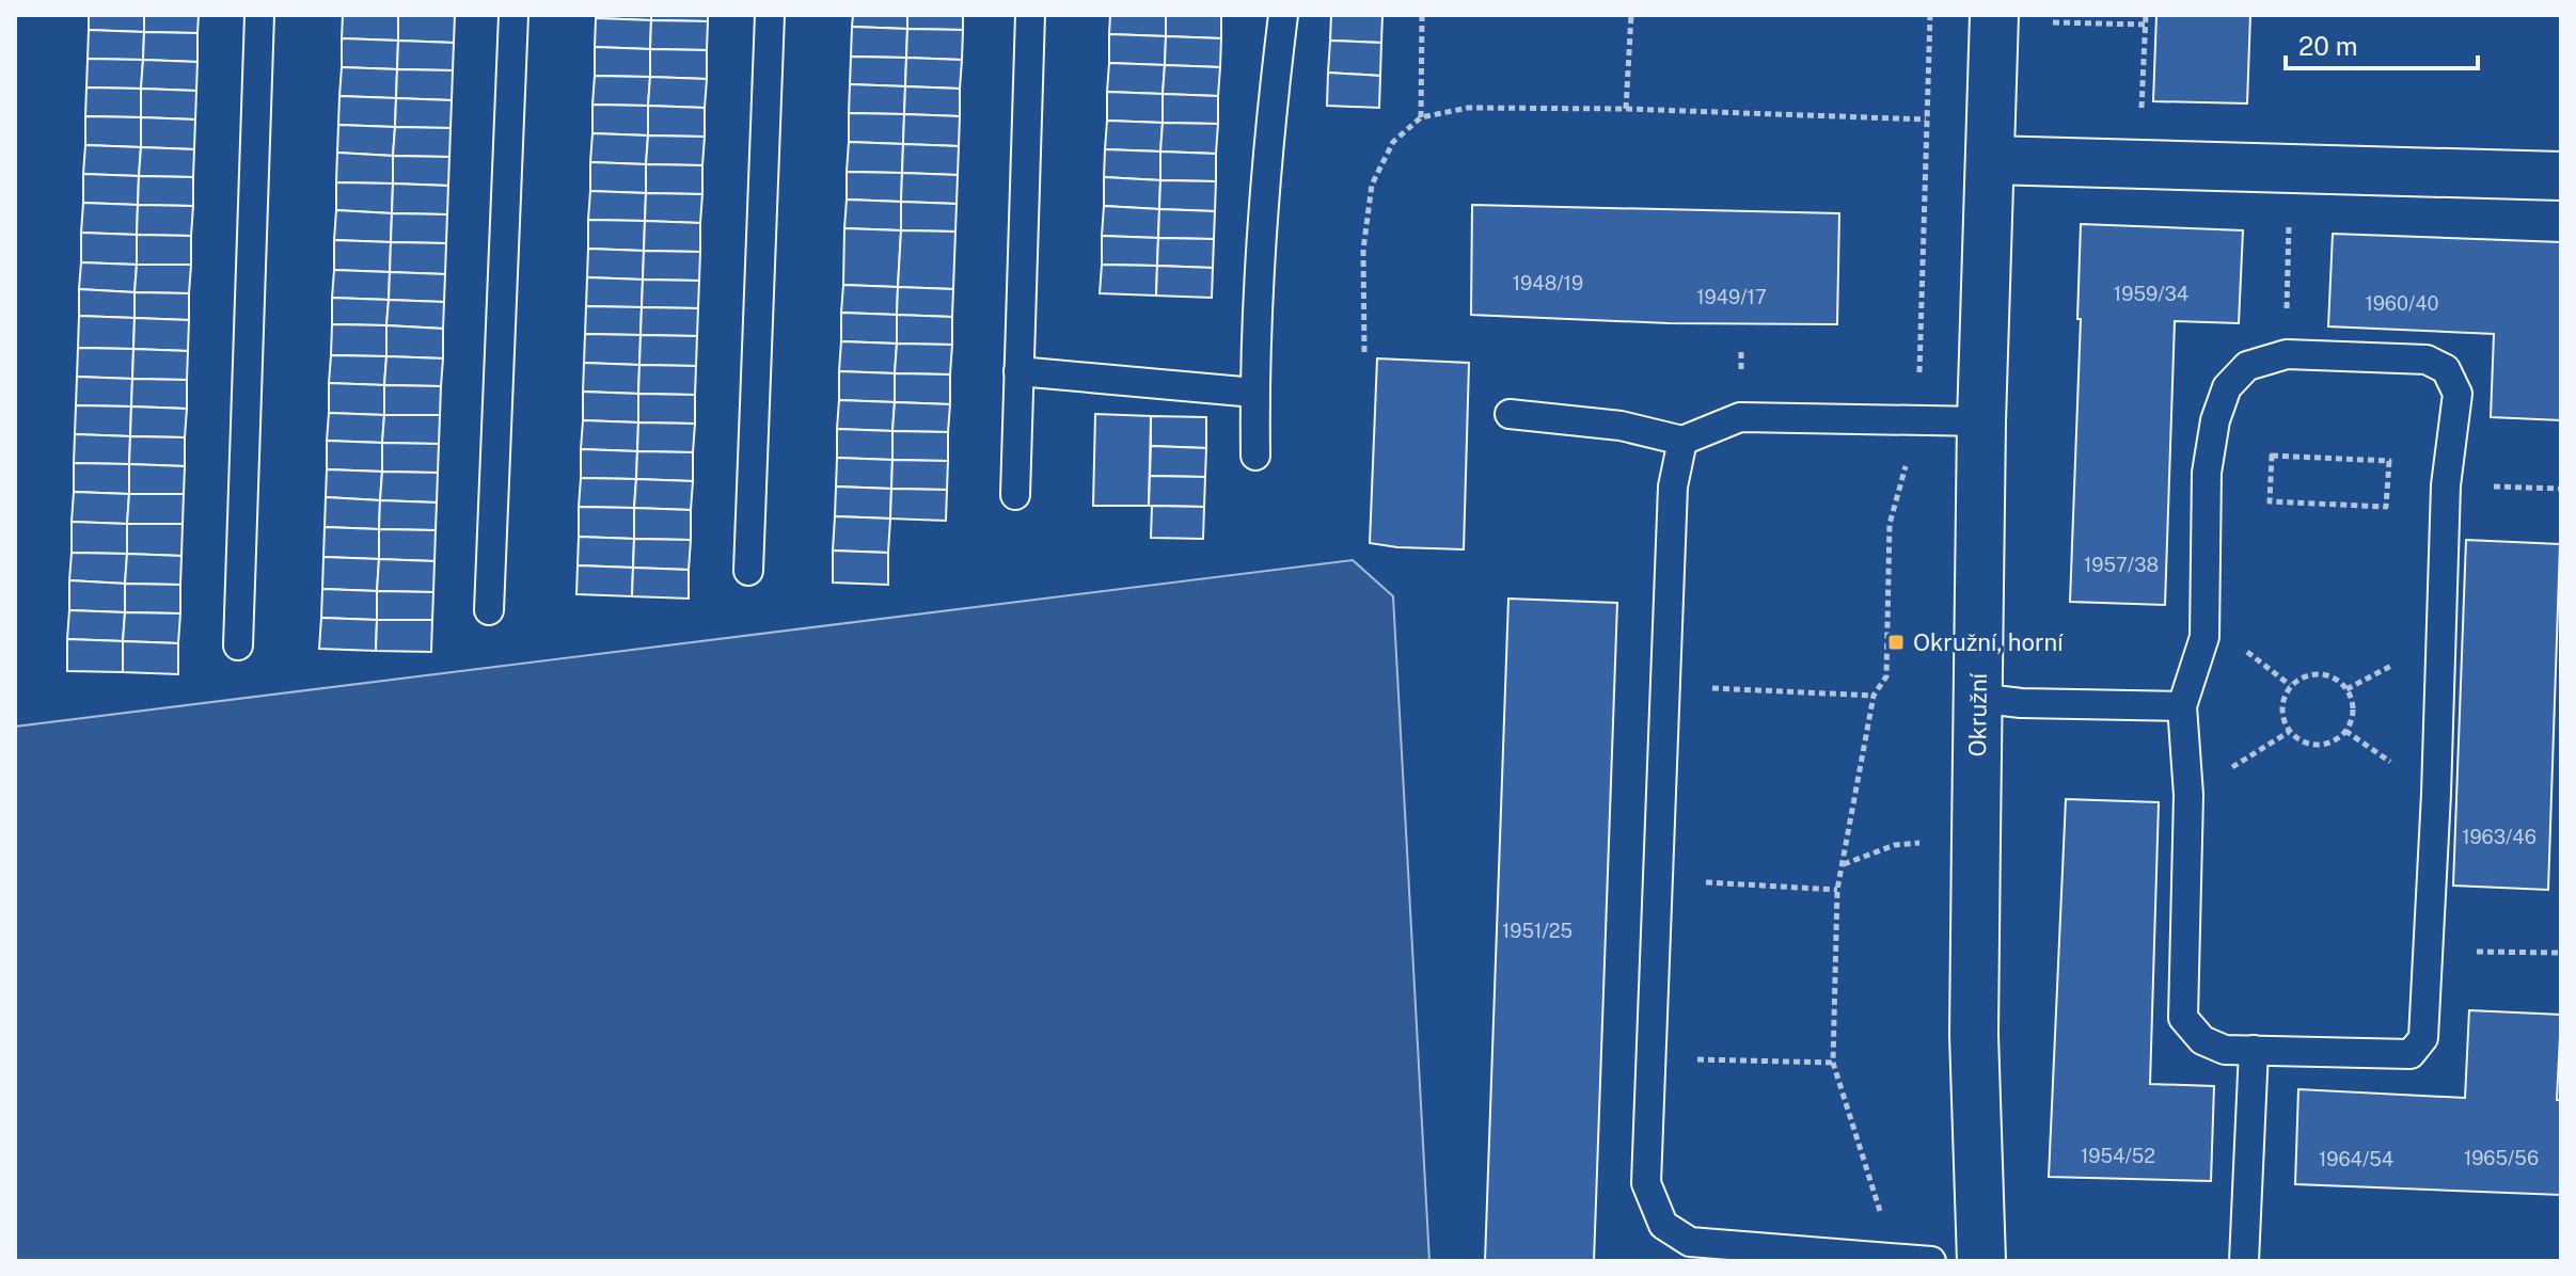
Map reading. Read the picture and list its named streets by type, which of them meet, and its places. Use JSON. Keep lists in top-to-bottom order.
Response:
{
  "streets": {
    "street": ["Okružní"]
  },
  "places": {
    "transit": ["Okružní, horní"]
  },
  "house_numbers": [
    "1948/19",
    "1959/34",
    "1949/17",
    "1960/40",
    "1957/38",
    "1963/46",
    "1951/25",
    "1954/52",
    "1965/56",
    "1964/54"
  ],
  "scale_bar": "20 m"
}
